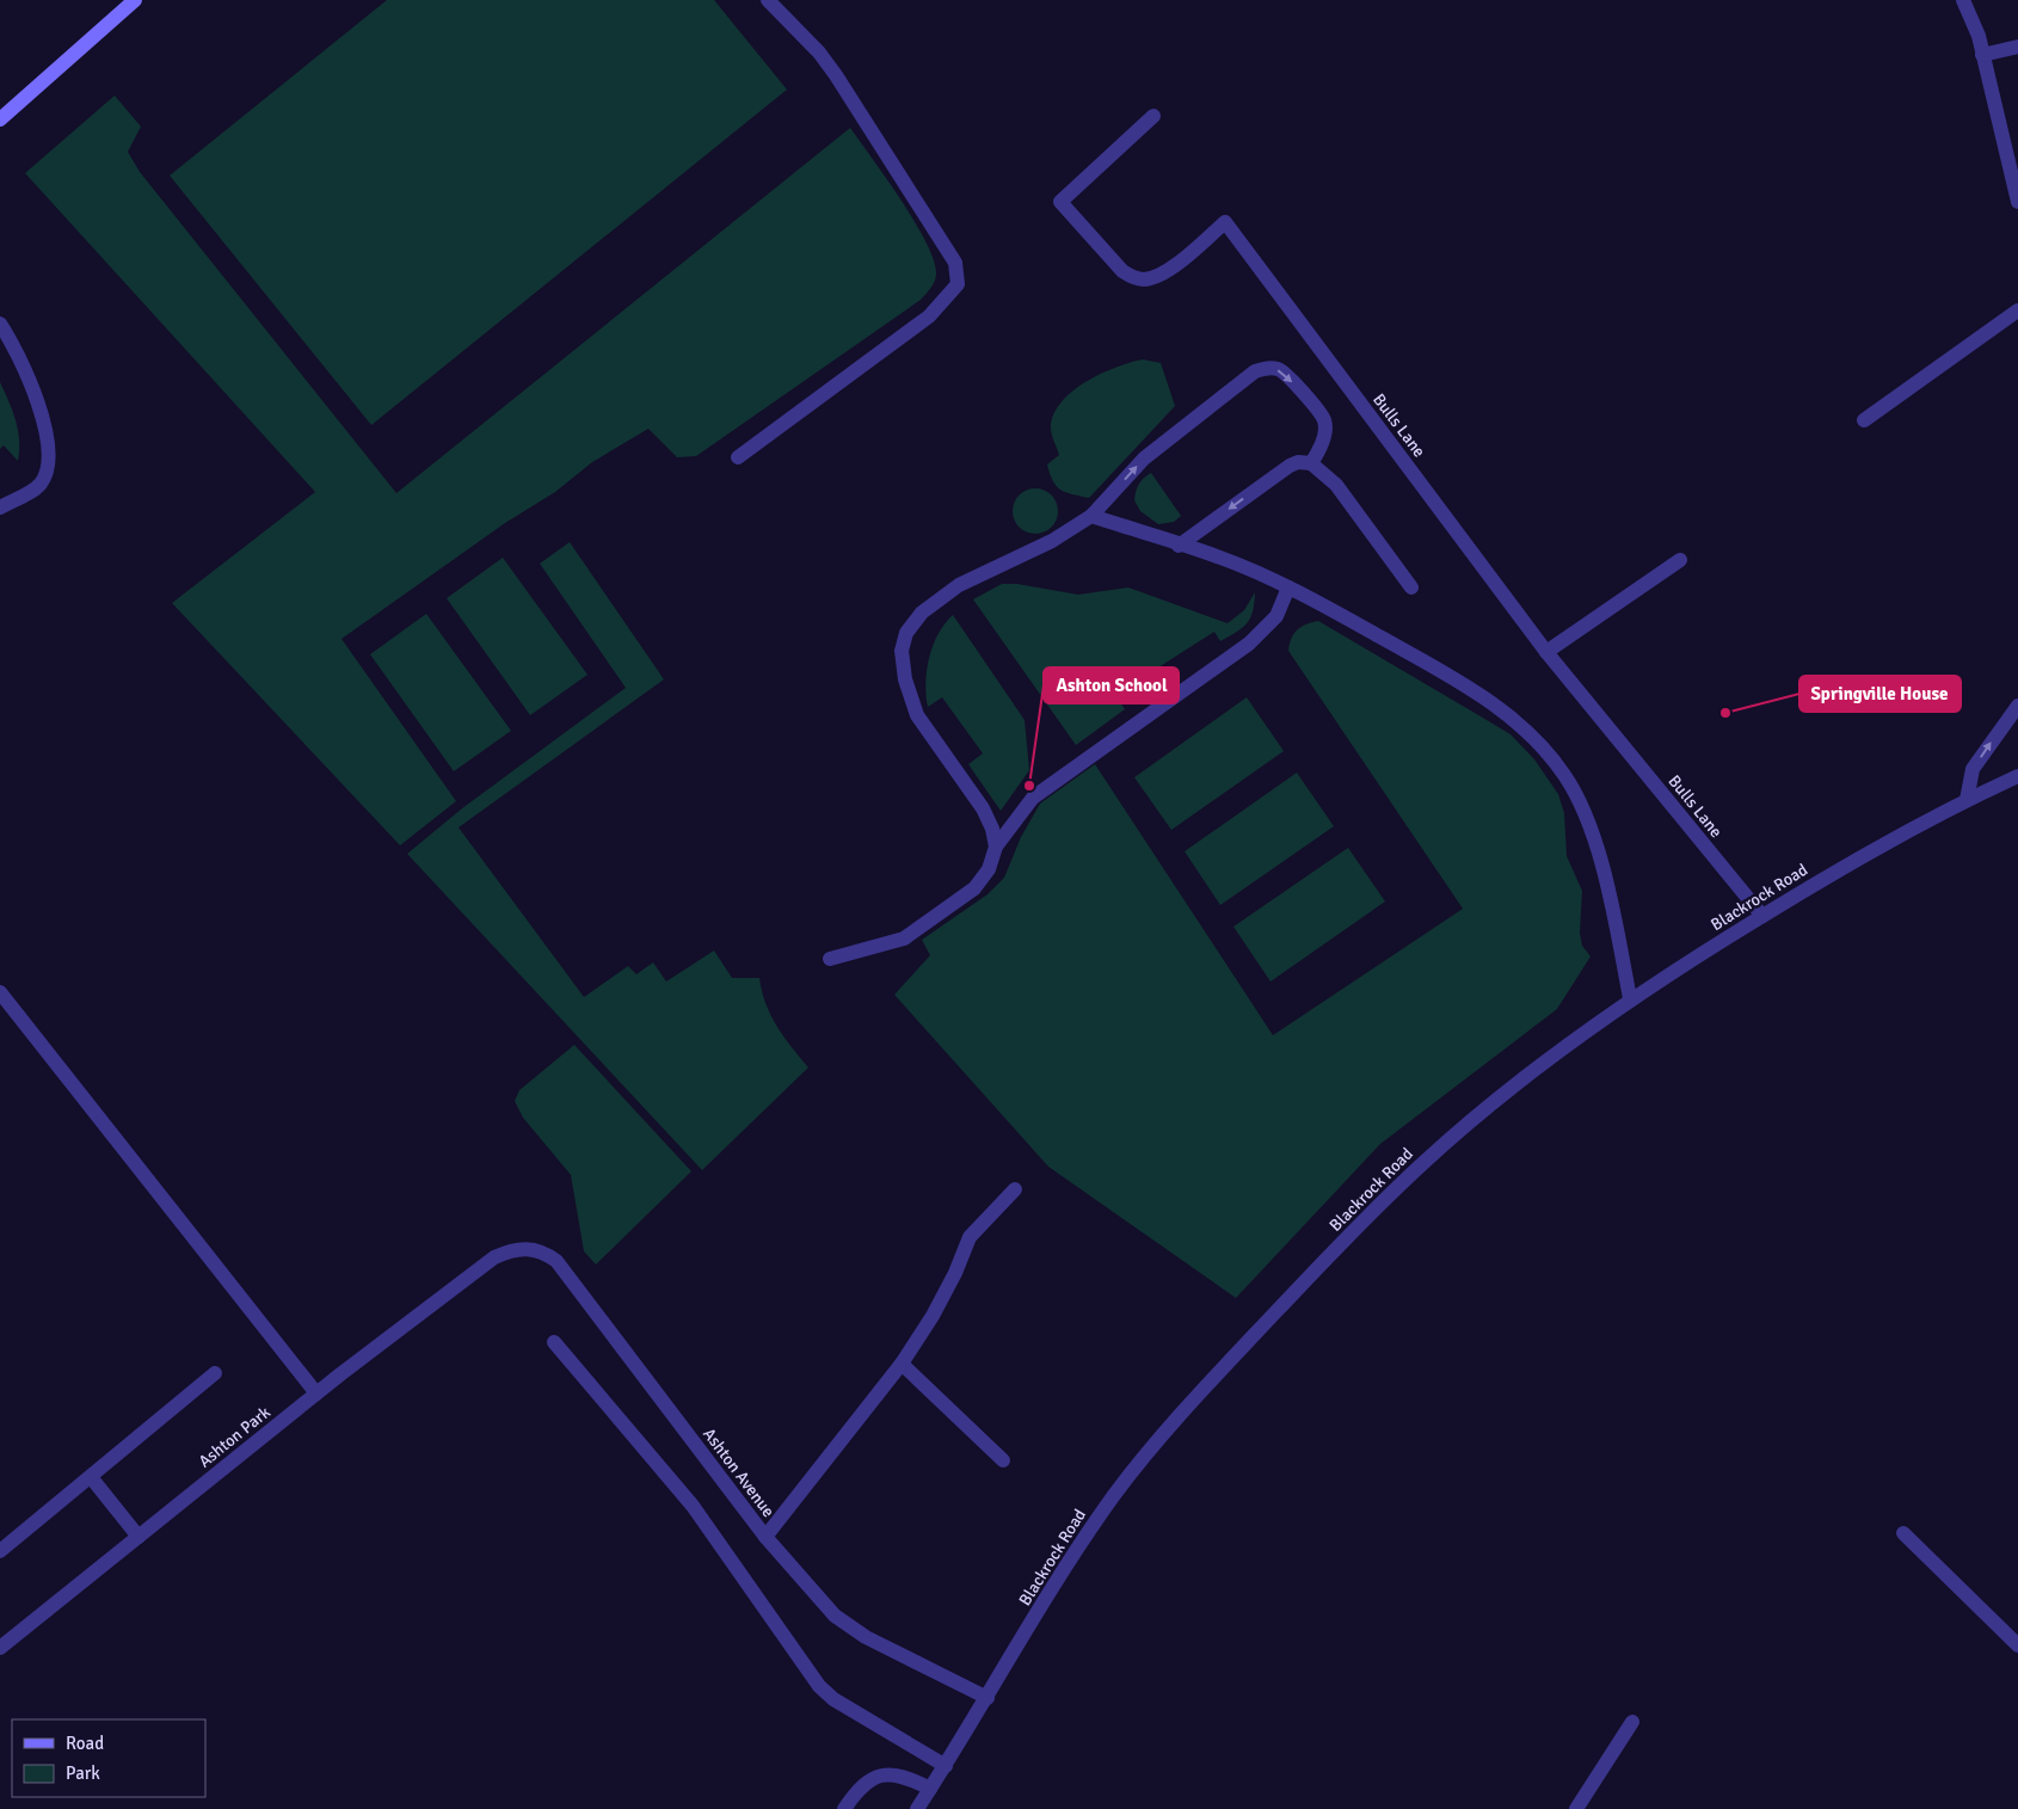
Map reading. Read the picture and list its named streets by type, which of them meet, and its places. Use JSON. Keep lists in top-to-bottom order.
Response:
{
  "streets": {
    "street": [
      "Bulls Lane",
      "Blackrock Road",
      "Ashton Park",
      "Ashton Avenue"
    ]
  },
  "crossings": [
    ["Bulls Lane", "Blackrock Road"],
    ["Blackrock Road", "Ashton Avenue"],
    ["Ashton Park", "Ashton Avenue"]
  ],
  "places": ["Springville House", "Ashton School"],
  "legend": ["Road", "Park"]
}
